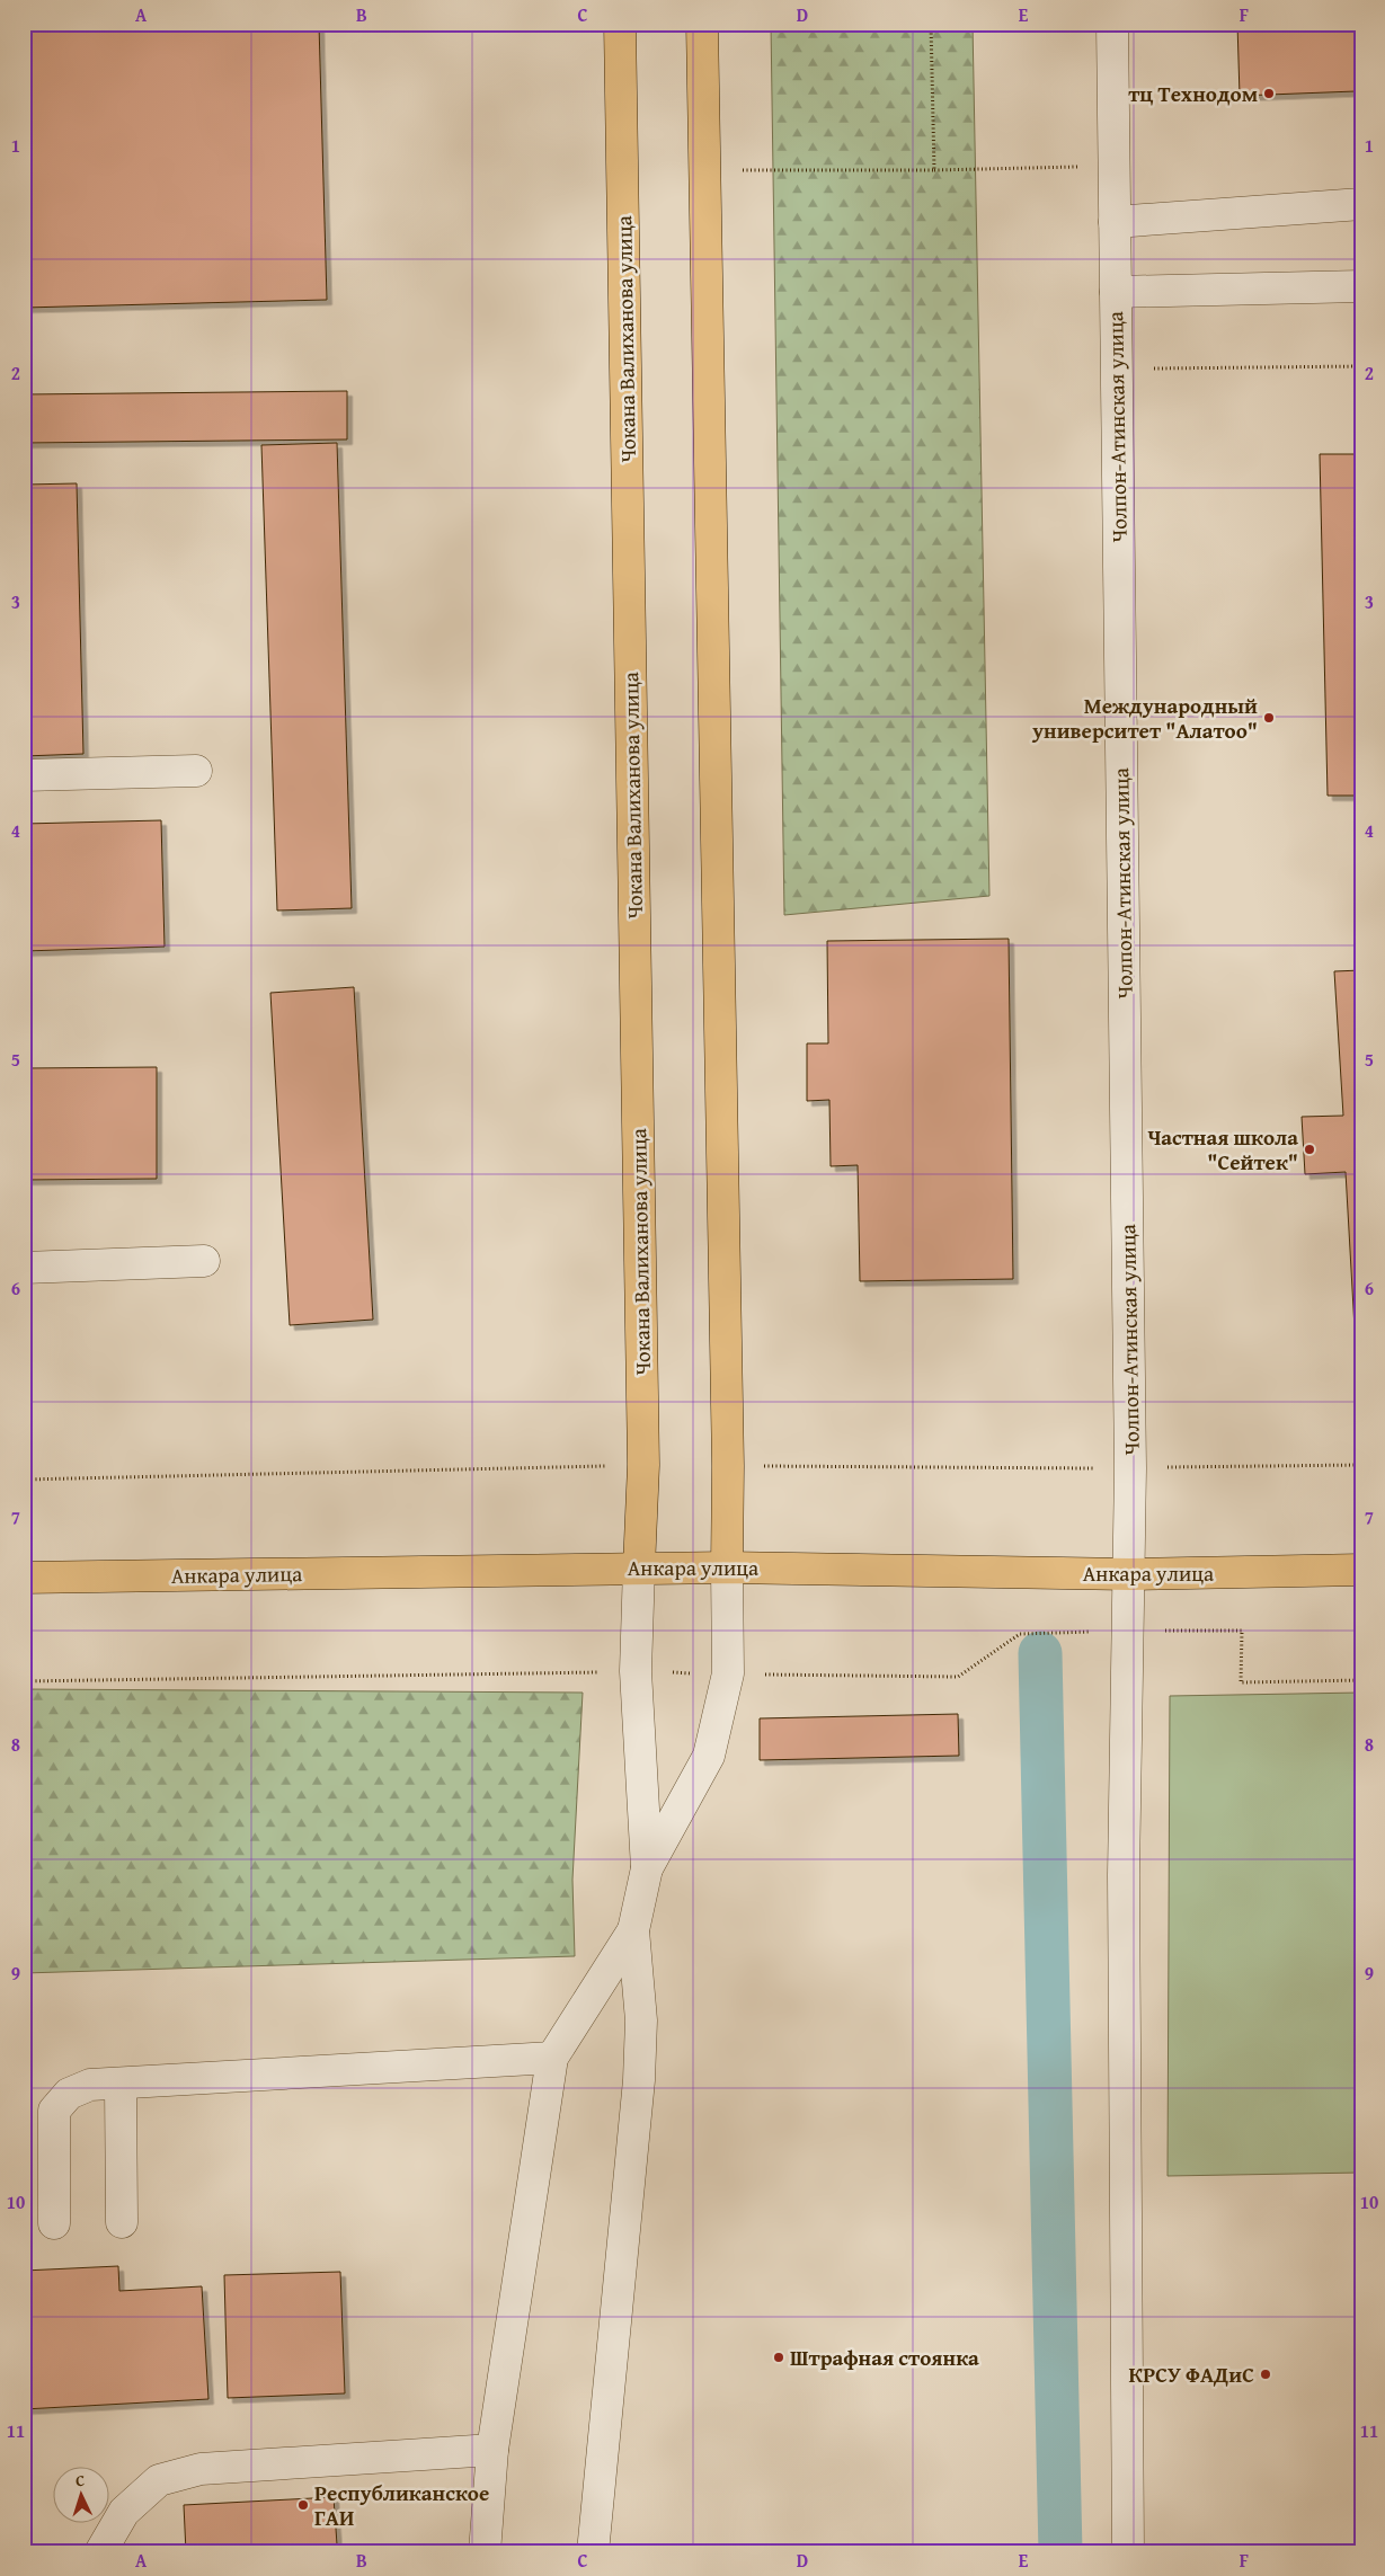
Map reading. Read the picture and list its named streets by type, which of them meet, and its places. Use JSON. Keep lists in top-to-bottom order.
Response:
{
  "streets": {
    "main road": ["Чокана Валиханова улица", "Анкара улица"],
    "street": ["Чолпон-Атинская улица"]
  },
  "crossings": [
    ["Чокана Валиханова улица", "Анкара улица"],
    ["Чолпон-Атинская улица", "Анкара улица"]
  ],
  "places": [
    "тц Технодом",
    "Международный университет \"Алатоо\"",
    "Частная школа \"Сейтек\"",
    "Штрафная стоянка",
    "КРСУ ФАДиС",
    "Республиканское ГАИ"
  ],
  "north": "top",
  "grid": {
    "columns": [
      "A",
      "B",
      "C",
      "D",
      "E",
      "F"
    ],
    "rows": [
      "1",
      "2",
      "3",
      "4",
      "5",
      "6",
      "7",
      "8",
      "9",
      "10",
      "11"
    ]
  }
}
